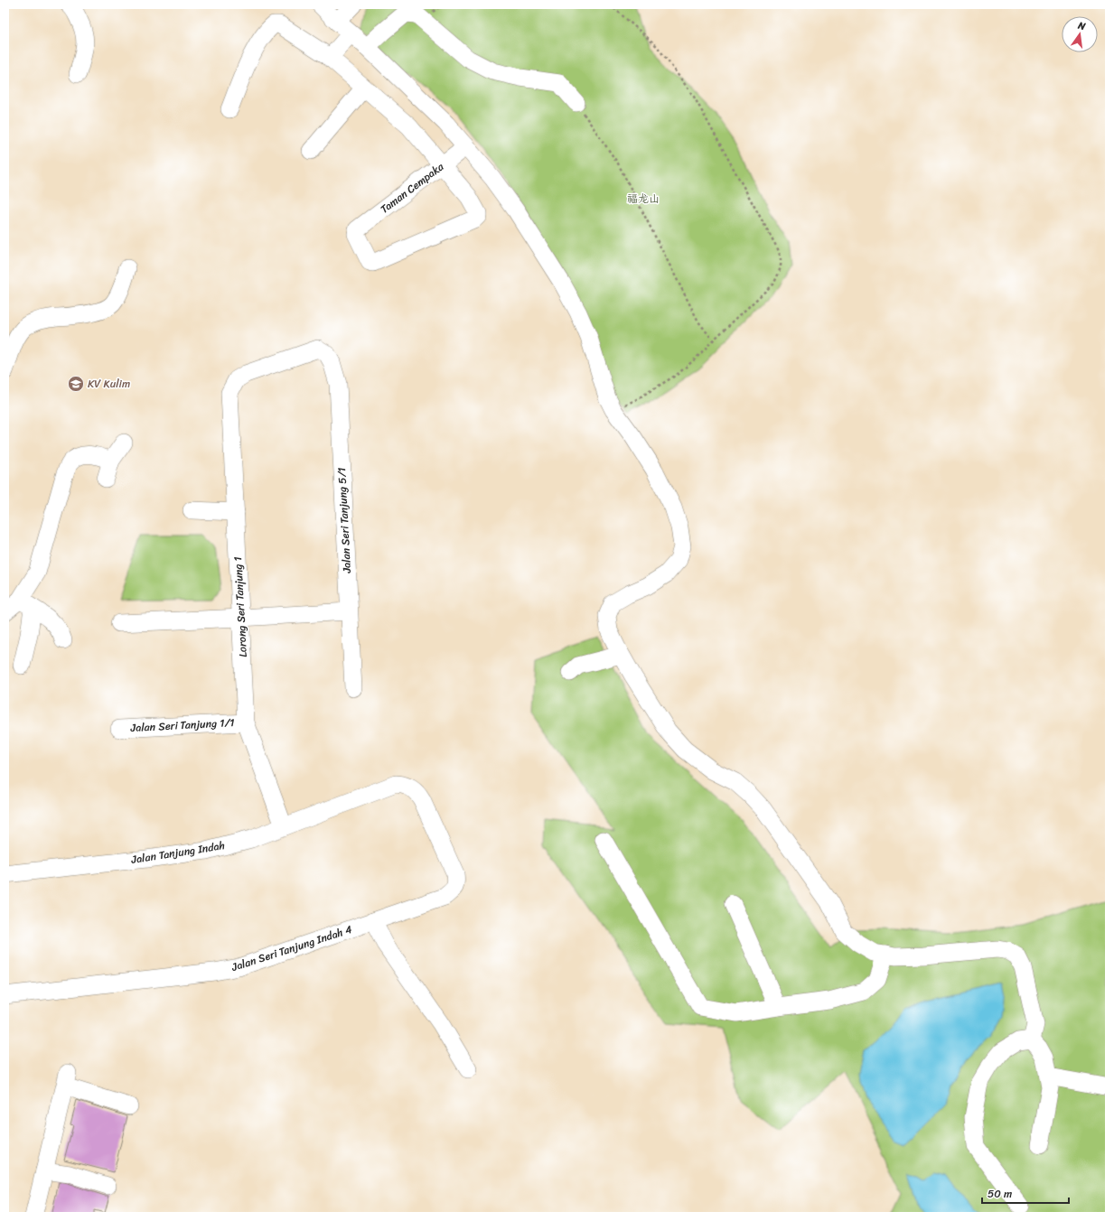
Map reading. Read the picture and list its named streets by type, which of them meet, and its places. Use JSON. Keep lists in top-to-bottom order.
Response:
{
  "streets": {
    "street": [
      "Taman Cempaka",
      "Jalan Seri Tanjung 5/1",
      "Lorong Seri Tanjung 1",
      "Jalan Seri Tanjung 1/1",
      "Jalan Tanjung Indah",
      "Jalan Seri Tanjung Indah 4"
    ]
  },
  "crossings": [
    ["Jalan Seri Tanjung 5/1", "Lorong Seri Tanjung 1"],
    ["Lorong Seri Tanjung 1", "Jalan Seri Tanjung 1/1"],
    ["Lorong Seri Tanjung 1", "Jalan Tanjung Indah"],
    ["Jalan Tanjung Indah", "Jalan Seri Tanjung Indah 4"]
  ],
  "parks": ["福龙山"],
  "places": {
    "school or university": ["KV Kulim"]
  },
  "scale_bar": "50 m",
  "north": "top"
}
